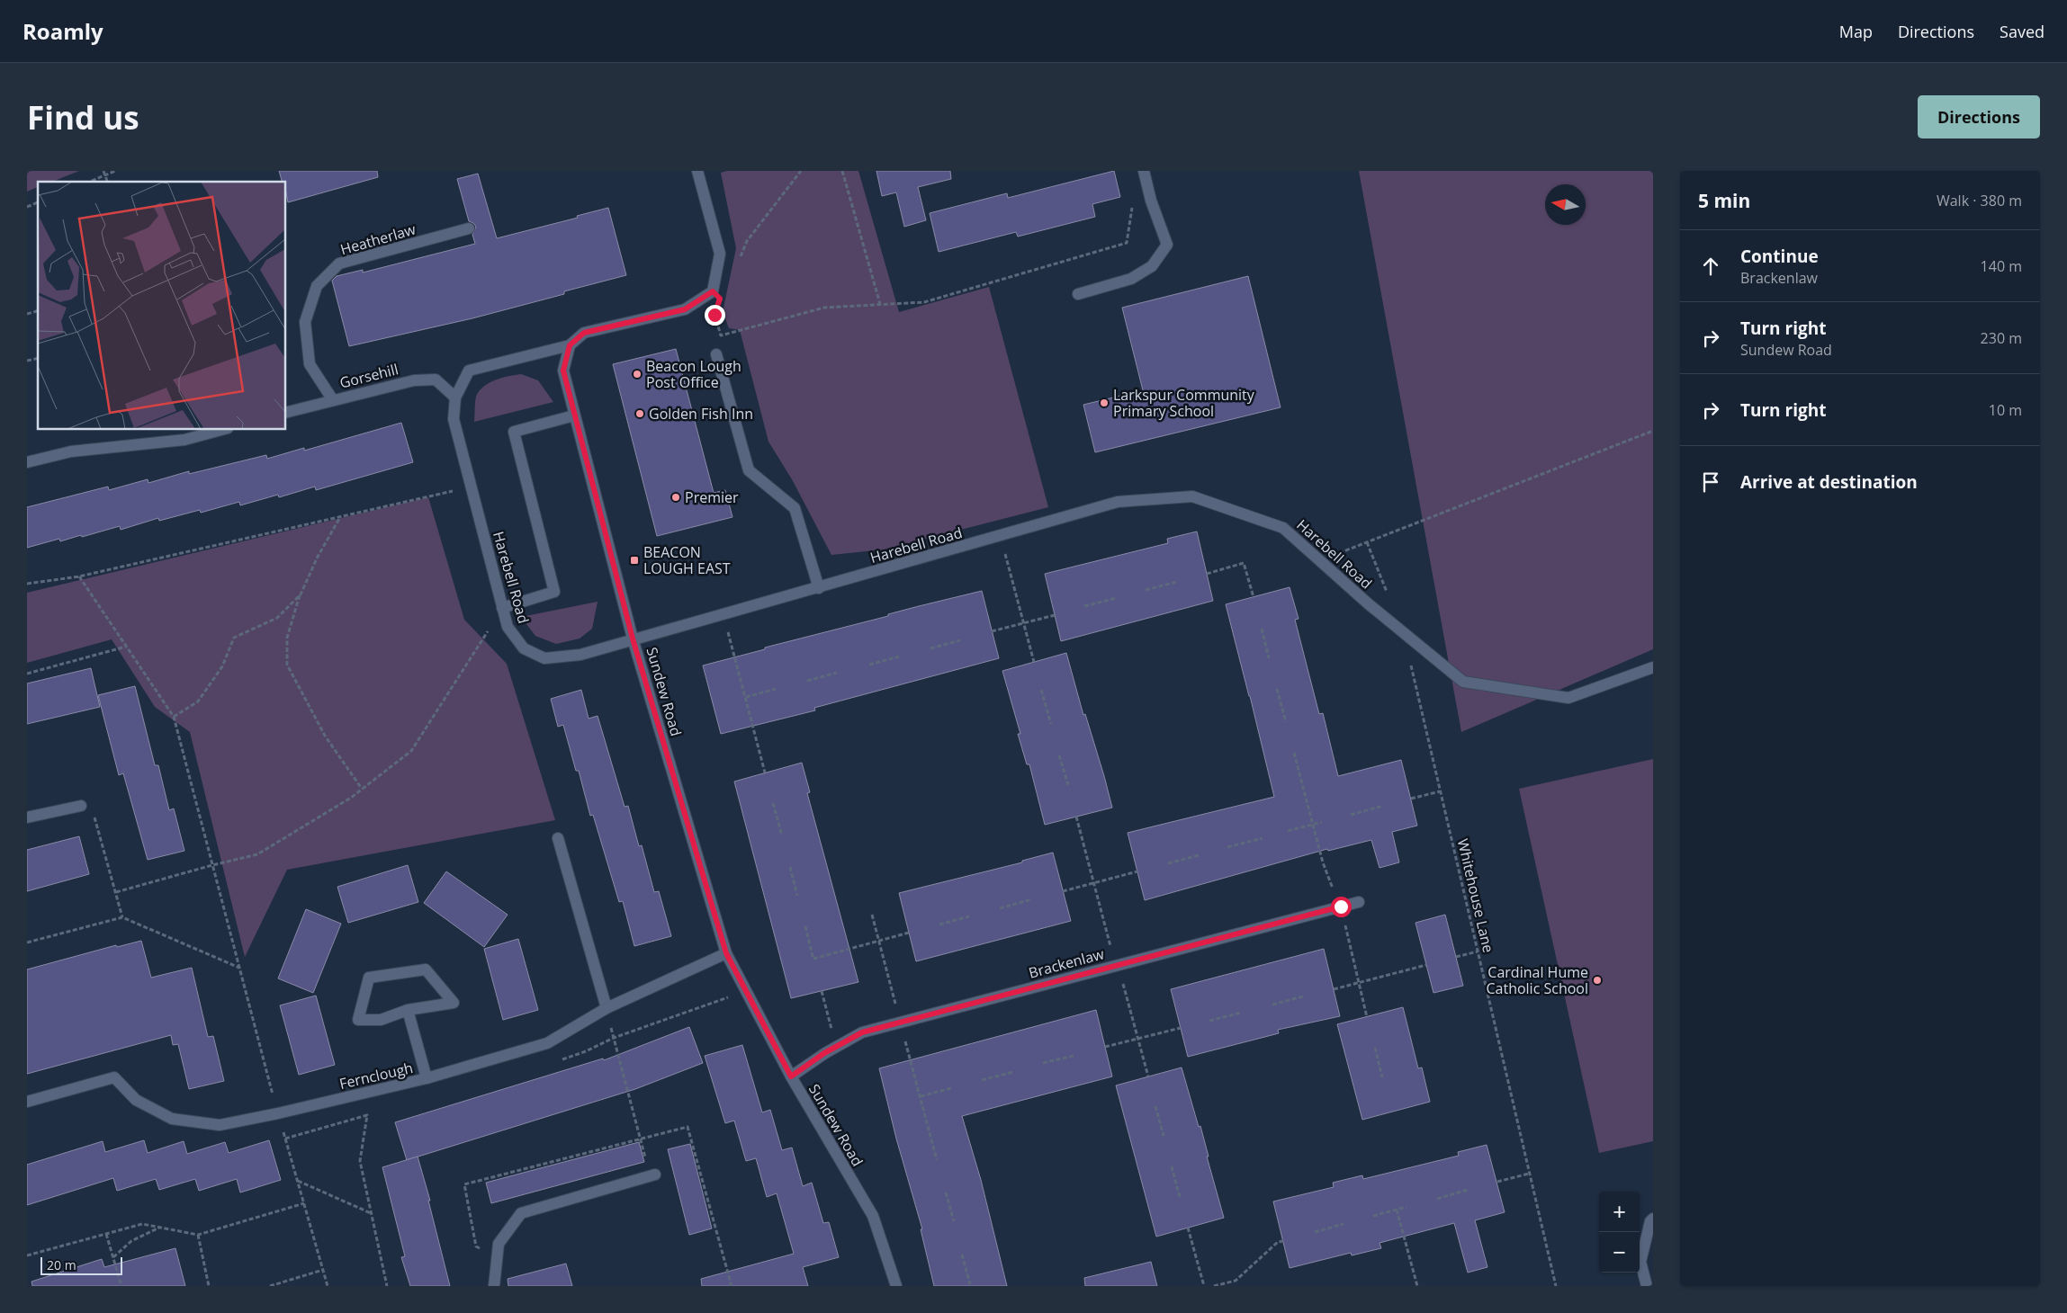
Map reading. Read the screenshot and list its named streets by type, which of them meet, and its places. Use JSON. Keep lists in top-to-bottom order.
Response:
{
  "streets": {
    "street": [
      "Heatherlaw",
      "Gorsehill",
      "Harebell Road",
      "Sundew Road",
      "Brackenlaw",
      "Fernclough"
    ],
    "path": ["Whitehouse Lane"]
  },
  "crossings": [
    ["Heatherlaw", "Gorsehill"],
    ["Gorsehill", "Harebell Road"],
    ["Harebell Road", "Sundew Road"],
    ["Harebell Road", "Whitehouse Lane"],
    ["Sundew Road", "Brackenlaw"],
    ["Sundew Road", "Fernclough"]
  ],
  "places": {
    "other": [
      "Beacon Lough Post Office",
      "Larkspur Community Primary School",
      "Golden Fish Inn",
      "Premier",
      "Cardinal Hume Catholic School"
    ],
    "transit": ["BEACON LOUGH EAST"]
  },
  "scale_bar": "20 m",
  "north": "left",
  "page": {
    "header": "Roamly",
    "nav": ["Map", "Directions", "Saved"],
    "buttons": "Directions",
    "title": "Find us",
    "heading": ["5 min", "Walk · 380 m"],
    "list": [
      ["Continue", "Brackenlaw", "140 m"],
      ["Turn right", "Sundew Road", "230 m"],
      ["Turn right", "10 m"],
      "Arrive at destination"
    ],
    "map_buttons": ["+", "−"],
    "scale": "20 m"
  }
}
